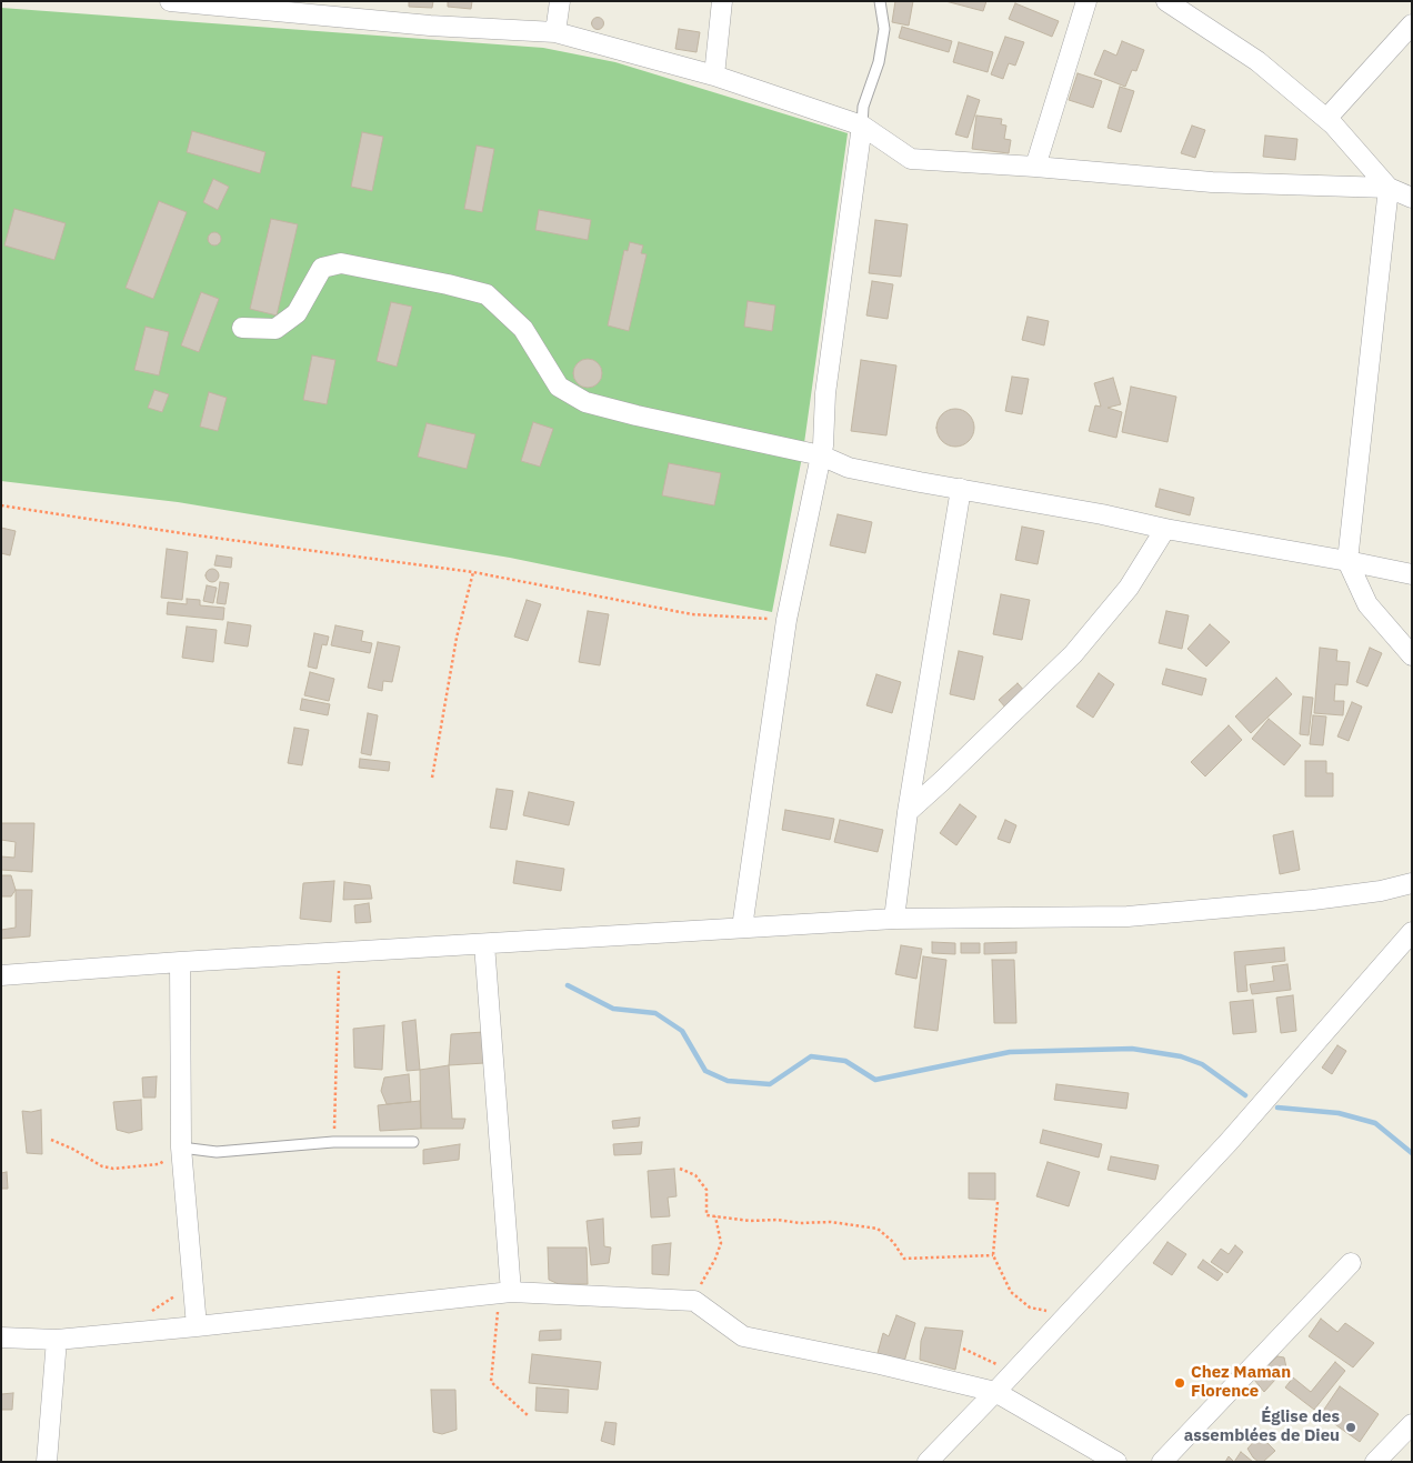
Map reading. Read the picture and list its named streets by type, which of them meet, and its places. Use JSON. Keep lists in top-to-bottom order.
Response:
{
  "places": ["Chez Maman Florence", "Église des assemblées de Dieu"]
}
